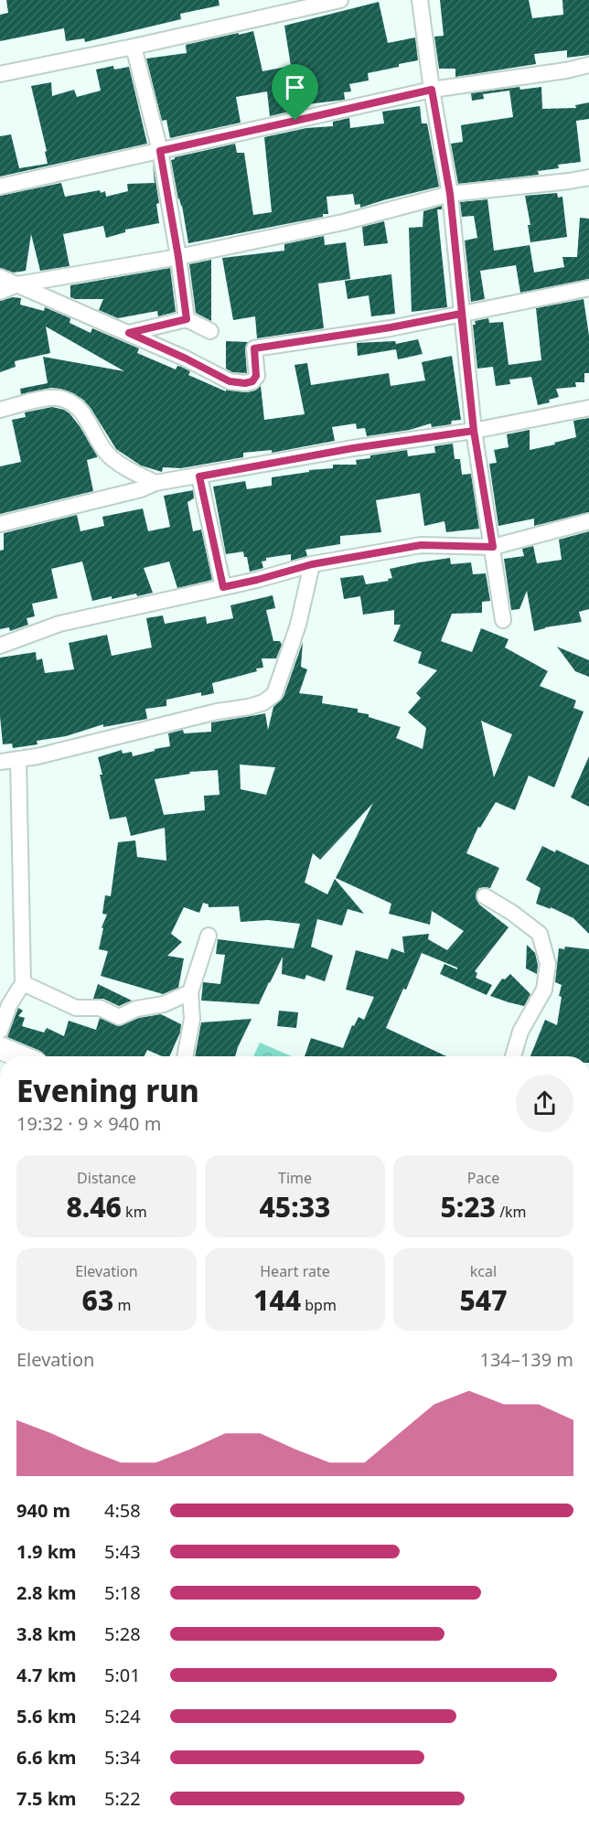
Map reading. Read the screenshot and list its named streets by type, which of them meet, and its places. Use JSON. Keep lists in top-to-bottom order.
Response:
{
  "page": {
    "heading": ["Evening run", "19:32 · 9 × 940 m"],
    "stats": [
      ["Distance", "8.46 km"],
      ["Time", "45:33"],
      ["Pace", "5:23 /km"],
      ["Elevation", "63 m"],
      ["Heart rate", "144 bpm"],
      ["kcal", "547"]
    ],
    "chart": ["Elevation", "134–139 m"],
    "list": [
      {
        "name": "940 m",
        "note": "4:58"
      },
      {
        "name": "1.9 km",
        "note": "5:43"
      },
      {
        "name": "2.8 km",
        "note": "5:18"
      },
      {
        "name": "3.8 km",
        "note": "5:28"
      },
      {
        "name": "4.7 km",
        "note": "5:01"
      },
      {
        "name": "5.6 km",
        "note": "5:24"
      },
      {
        "name": "6.6 km",
        "note": "5:34"
      },
      {
        "name": "7.5 km",
        "note": "5:22"
      }
    ]
  }
}
